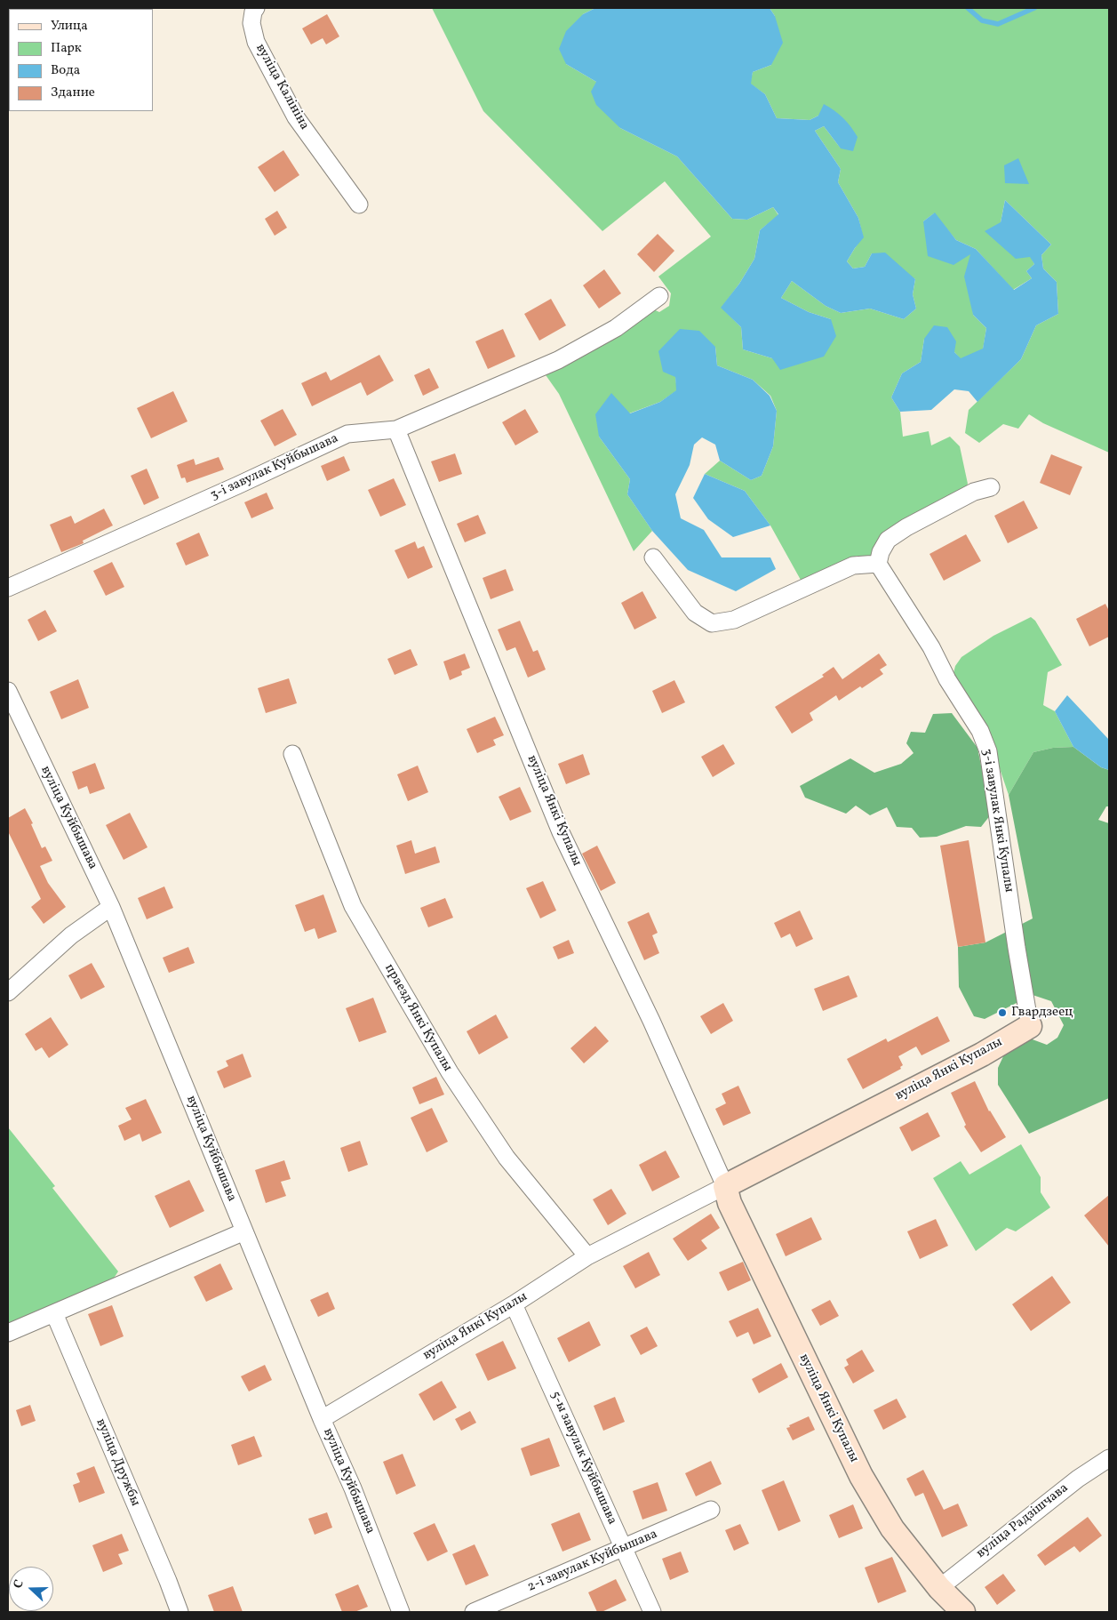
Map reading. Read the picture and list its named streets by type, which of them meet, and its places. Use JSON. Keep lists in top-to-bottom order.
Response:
{
  "streets": {
    "street": [
      "вуліца Калініна",
      "3-і завулак Куйбышава",
      "вуліца Янкі Купалы",
      "вуліца Куйбышава",
      "3-і завулак Янкі Купалы",
      "праезд Янкі Купалы",
      "5-ы завулак Куйбышава",
      "вуліца Дружбы",
      "вуліца Радзішчава",
      "2-і завулак Куйбышава"
    ]
  },
  "crossings": [
    ["3-і завулак Куйбышава", "вуліца Янкі Купалы"],
    ["вуліца Янкі Купалы", "вуліца Куйбышава"],
    ["вуліца Янкі Купалы", "3-і завулак Янкі Купалы"],
    ["вуліца Янкі Купалы", "праезд Янкі Купалы"],
    ["вуліца Янкі Купалы", "5-ы завулак Куйбышава"],
    ["вуліца Янкі Купалы", "вуліца Радзішчава"],
    ["5-ы завулак Куйбышава", "2-і завулак Куйбышава"]
  ],
  "places": ["Гвардзеец"],
  "legend": [
    "Улица",
    "Парк",
    "Вода",
    "Здание"
  ],
  "north": "left"
}
